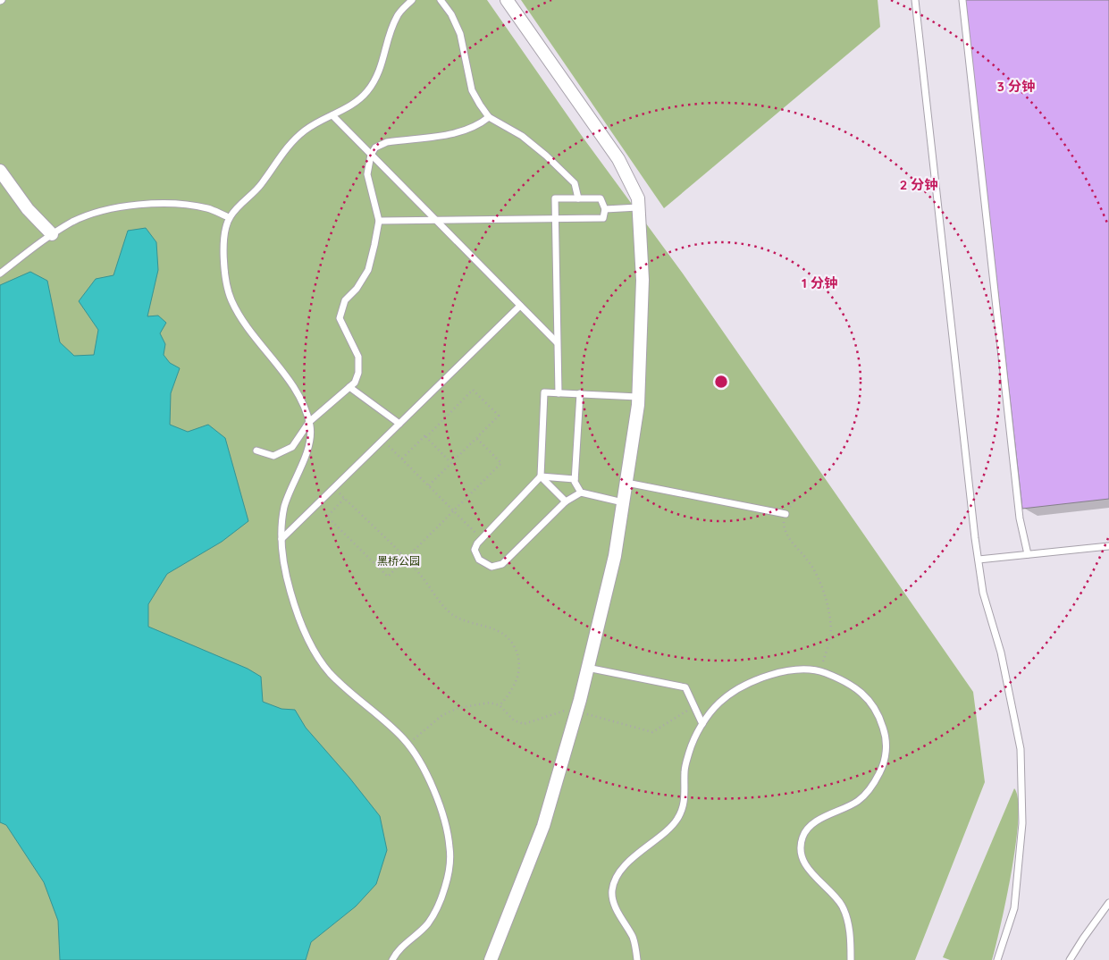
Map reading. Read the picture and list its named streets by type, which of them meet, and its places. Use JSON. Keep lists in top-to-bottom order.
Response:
{
  "parks": ["黑桥公园"],
  "rings": ["3 分钟", "2 分钟", "1 分钟"]
}
